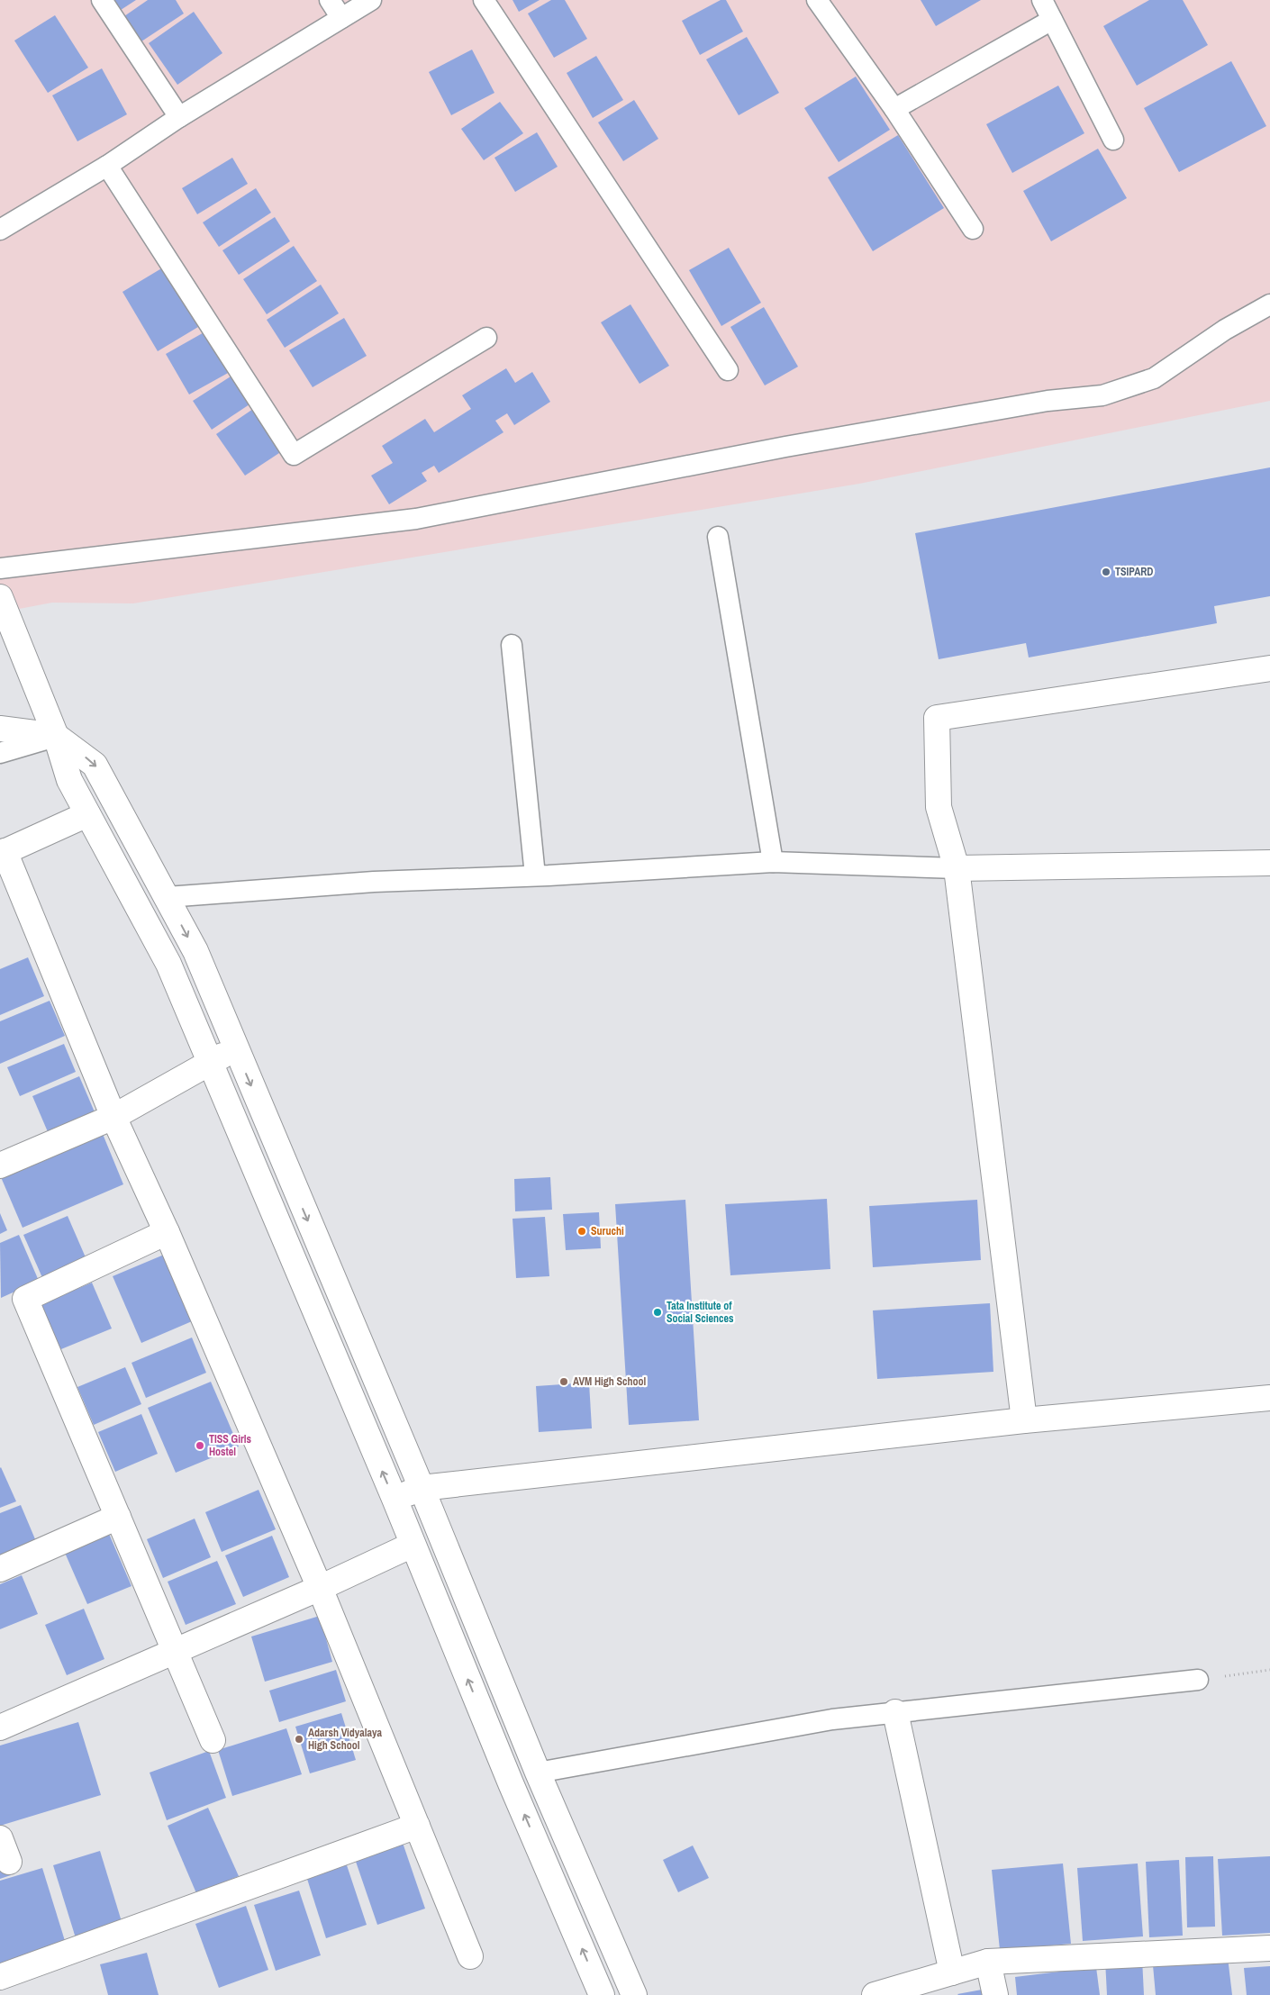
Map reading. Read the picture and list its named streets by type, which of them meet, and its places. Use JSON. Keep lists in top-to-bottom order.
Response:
{
  "places": [
    "TSIPARD",
    "Suruchi",
    "Tata Institute of Social Sciences",
    "AVM High School",
    "TISS Girls Hostel",
    "Adarsh Vidyalaya High School"
  ]
}
